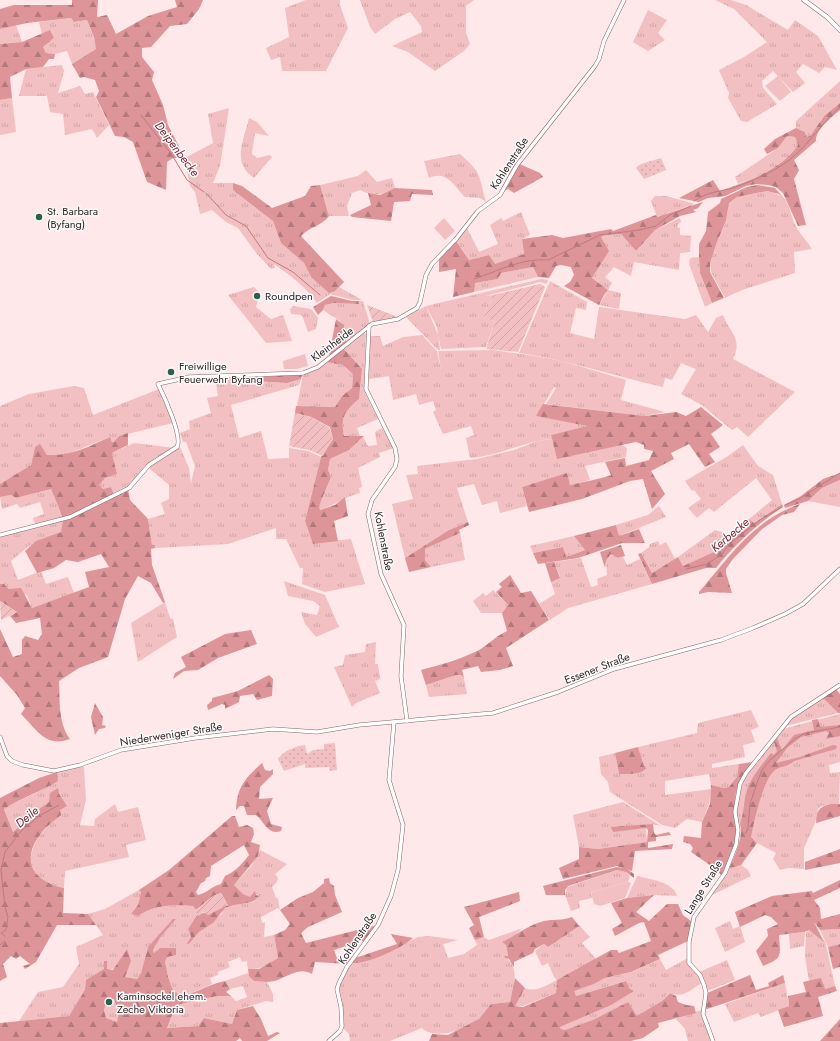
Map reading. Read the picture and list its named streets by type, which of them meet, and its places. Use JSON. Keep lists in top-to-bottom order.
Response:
{
  "streets": {
    "street": [
      "Kohlenstraße",
      "Kleinheide",
      "Essener Straße",
      "Niederweniger Straße",
      "Lange Straße"
    ]
  },
  "crossings": [
    ["Kohlenstraße", "Kleinheide"],
    ["Kohlenstraße", "Essener Straße"],
    ["Essener Straße", "Niederweniger Straße"]
  ],
  "water": ["Deipenbecke", "Kerbecke", "Deile"],
  "places": [
    "St. Barbara (Byfang)",
    "Roundpen",
    "Freiwillige Feuerwehr Byfang",
    "Kaminsockel ehem. Zeche Viktoria"
  ]
}
